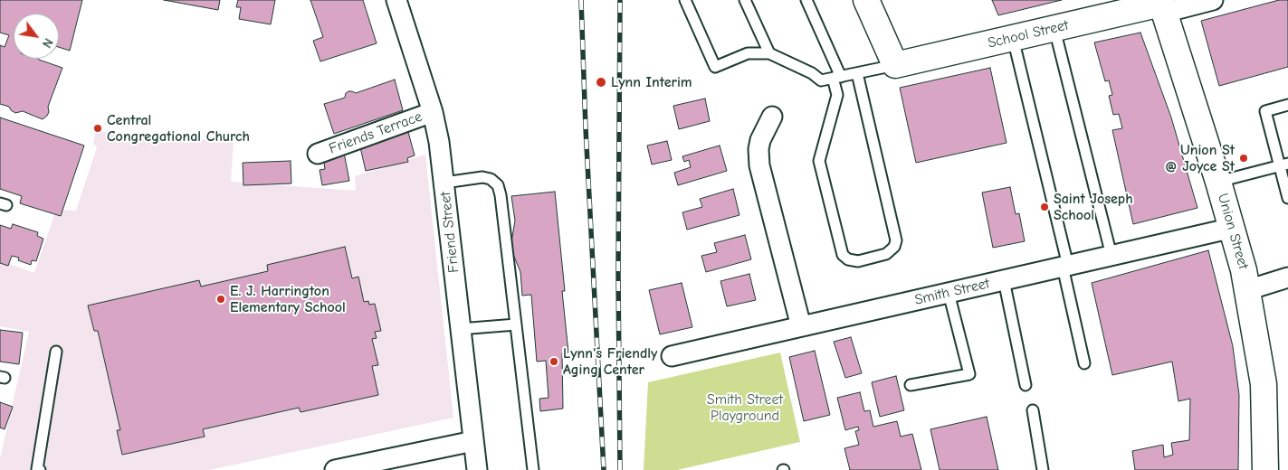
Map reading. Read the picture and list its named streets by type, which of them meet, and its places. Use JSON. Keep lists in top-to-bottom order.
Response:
{
  "streets": {
    "main road": ["School Street", "Union Street"],
    "street": ["Friends Terrace", "Friend Street", "Smith Street"]
  },
  "crossings": [
    ["School Street", "Union Street"],
    ["Friends Terrace", "Friend Street"],
    ["Union Street", "Smith Street"]
  ],
  "parks": ["Smith Street Playground"],
  "places": [
    "Lynn Interim",
    "Central Congregational Church",
    "Union St @ Joyce St",
    "Saint Joseph School",
    "E. J. Harrington Elementary School",
    "Lynn's Friendly Aging Center"
  ],
  "north": "bottom right"
}
